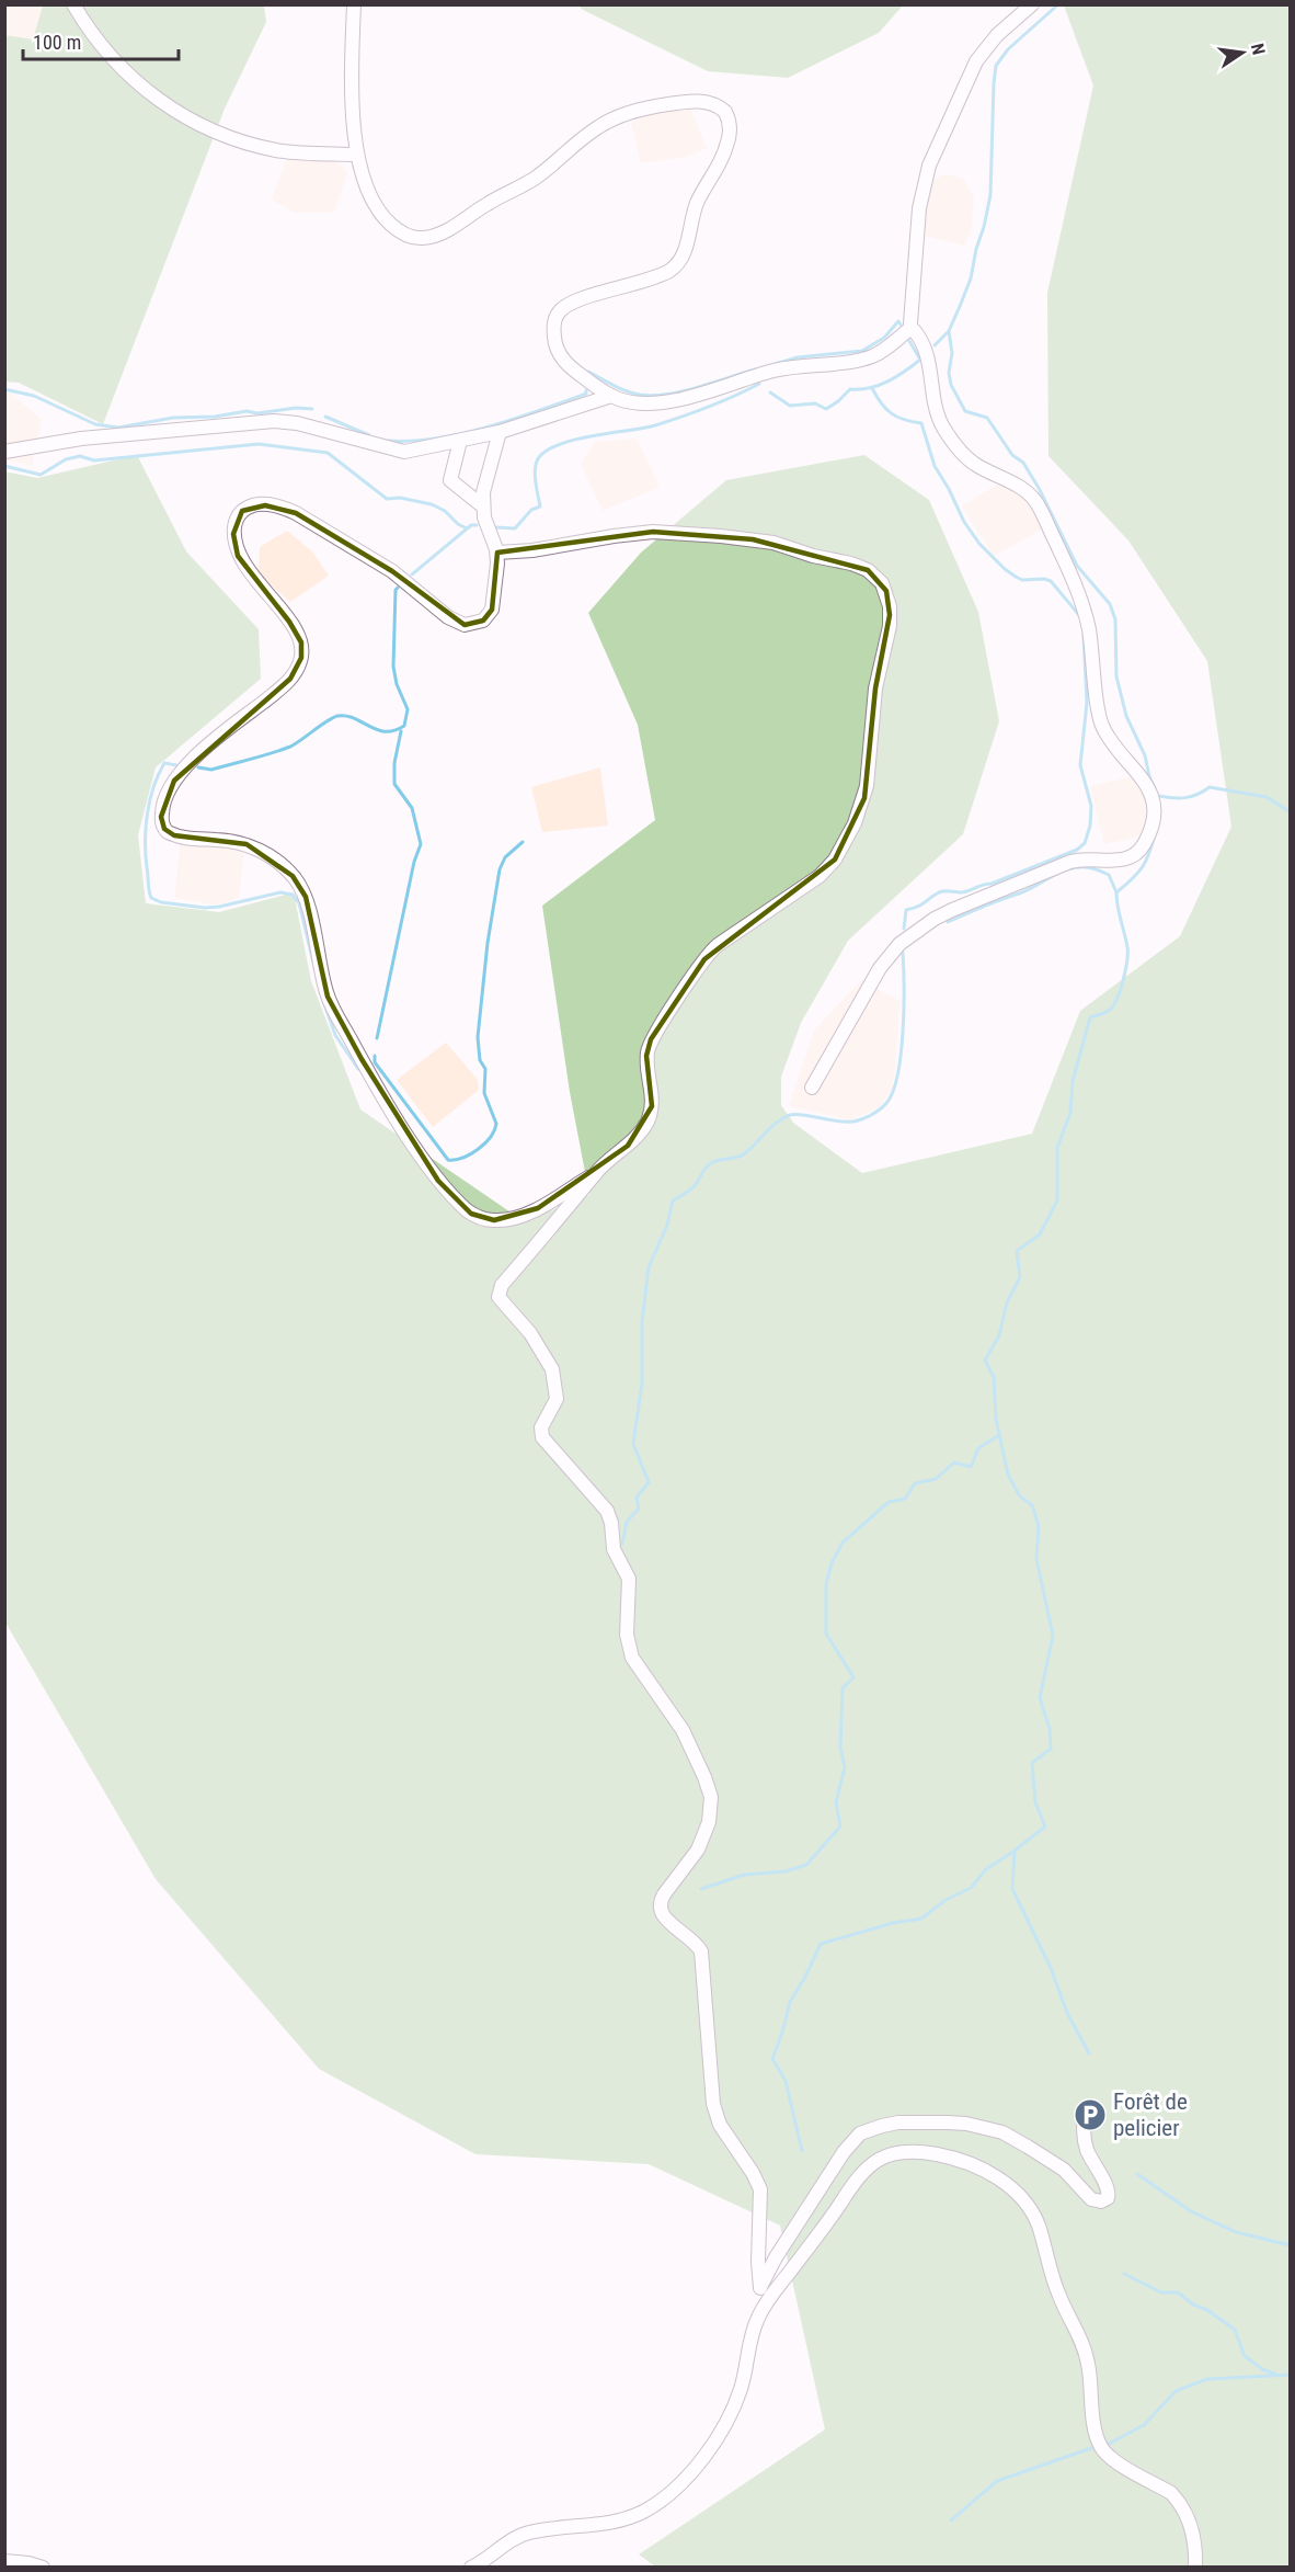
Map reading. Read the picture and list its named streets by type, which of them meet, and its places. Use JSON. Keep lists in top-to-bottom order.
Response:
{
  "places": {
    "parking": ["Forêt de pelicier"]
  },
  "scale_bar": "100 m",
  "north": "right"
}
